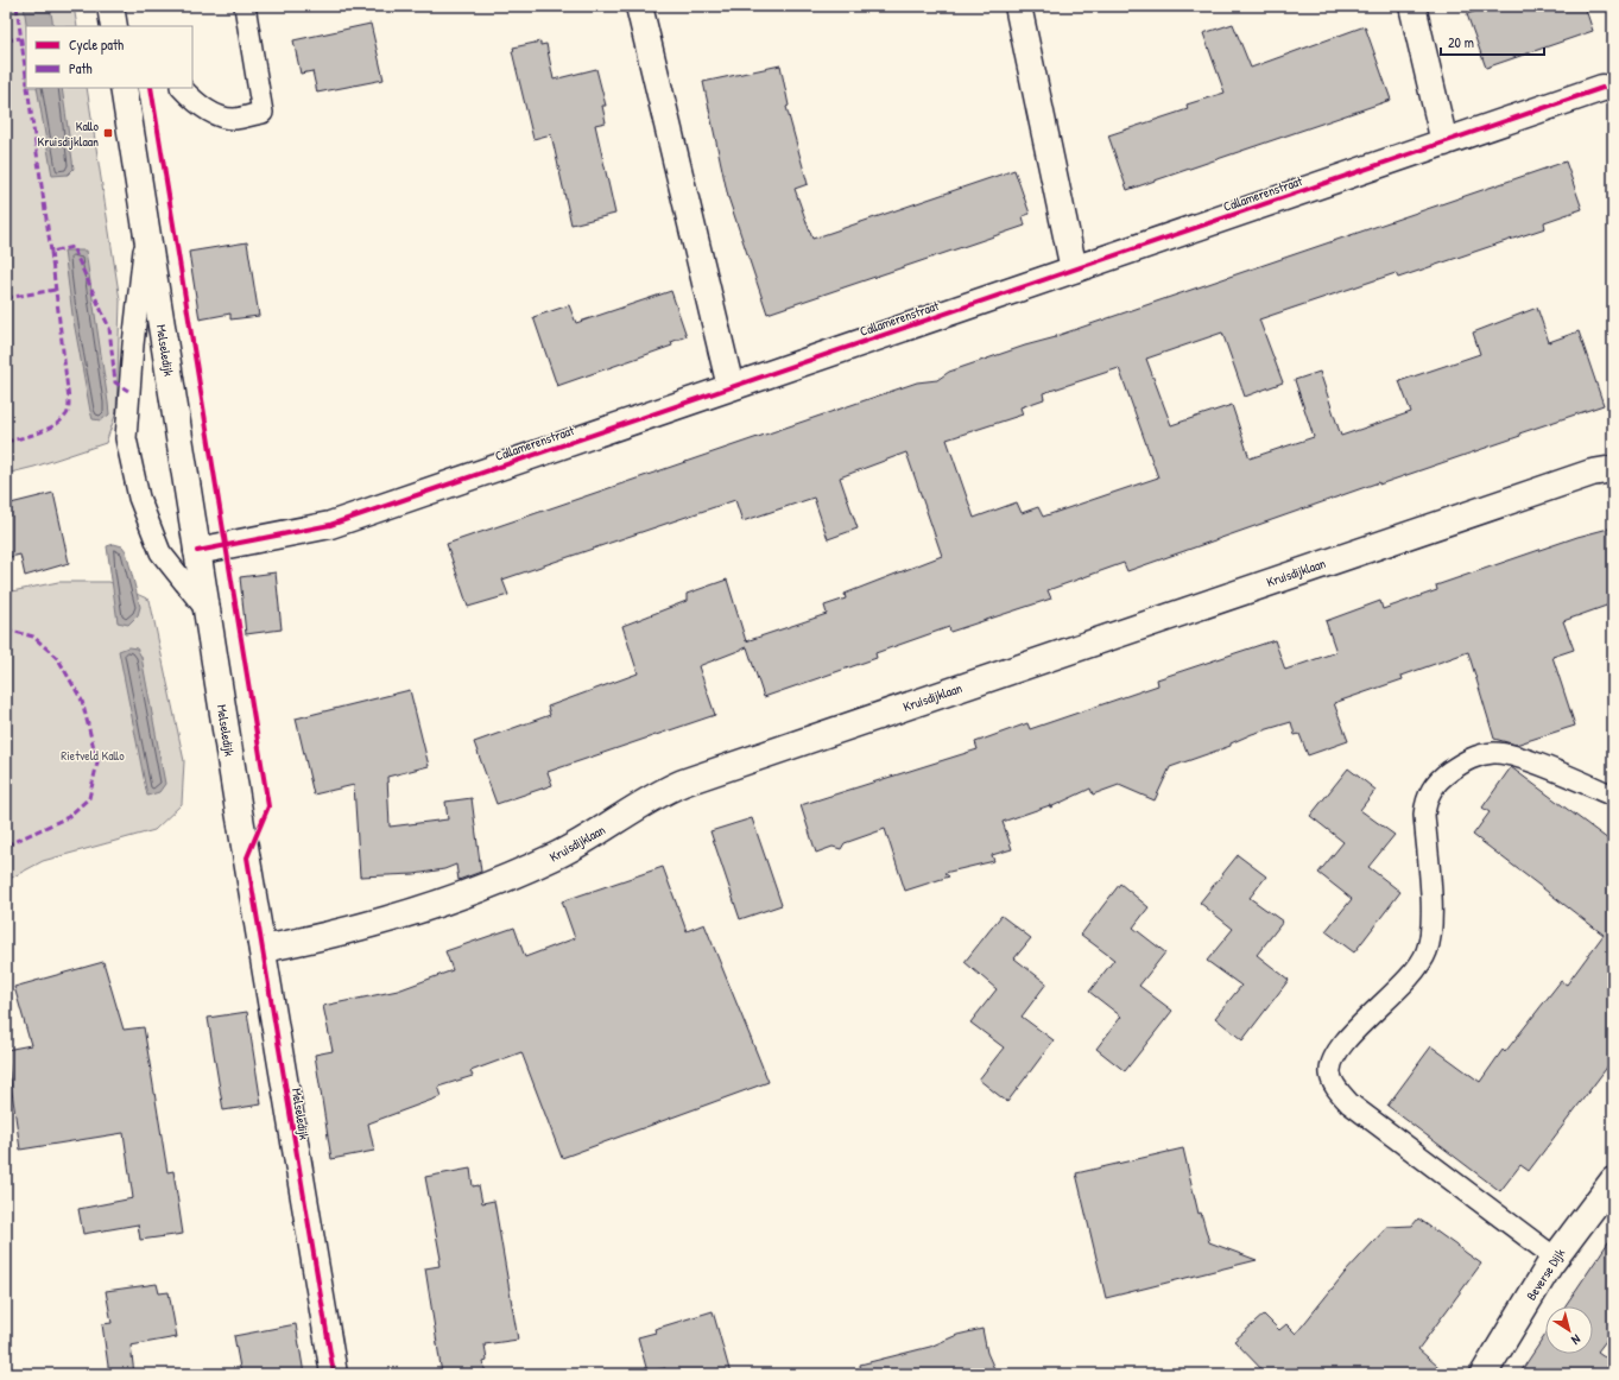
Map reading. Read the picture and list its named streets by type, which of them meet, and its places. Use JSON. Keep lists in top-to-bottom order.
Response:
{
  "streets": {
    "street": [
      "Callamerenstraat",
      "Melseledijk",
      "Kruisdijklaan",
      "Beverse Dijk"
    ]
  },
  "crossings": [
    ["Callamerenstraat", "Melseledijk"],
    ["Melseledijk", "Kruisdijklaan"]
  ],
  "parks": ["Rietveld Kallo"],
  "places": {
    "transit": ["Kallo Kruisdijklaan"]
  },
  "legend": ["Cycle path", "Path"],
  "scale_bar": "20 m",
  "north": "bottom right"
}
